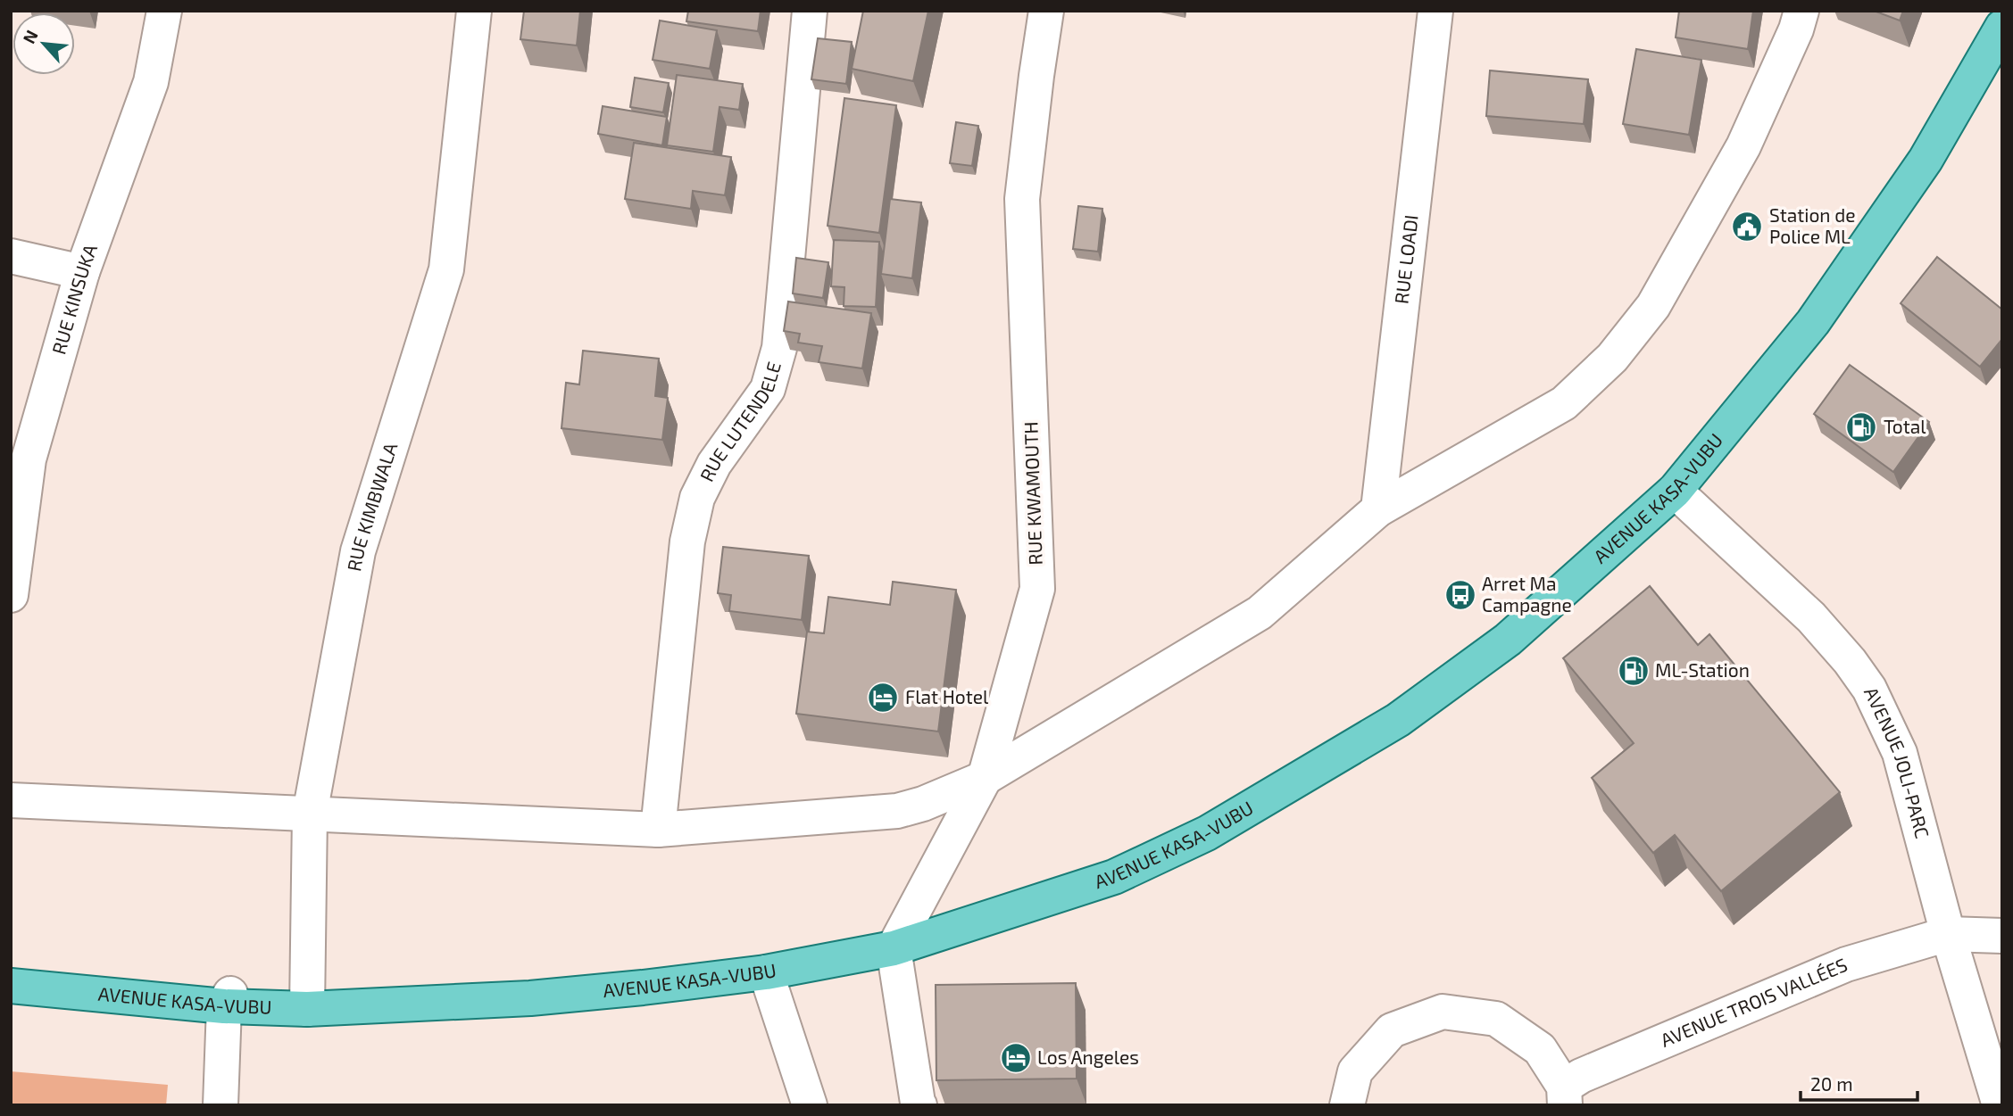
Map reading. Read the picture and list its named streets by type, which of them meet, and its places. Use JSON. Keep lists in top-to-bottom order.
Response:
{
  "streets": {
    "main road": ["AVENUE KASA-VUBU"],
    "street": [
      "RUE LOADI",
      "RUE KINSUKA",
      "RUE LUTENDELE",
      "RUE KWAMOUTH",
      "RUE KIMBWALA",
      "AVENUE JOLI-PARC",
      "AVENUE TROIS VALLÉES"
    ]
  },
  "crossings": [
    ["RUE KWAMOUTH", "AVENUE KASA-VUBU"],
    ["AVENUE KASA-VUBU", "RUE KIMBWALA"],
    ["AVENUE KASA-VUBU", "AVENUE JOLI-PARC"],
    ["AVENUE JOLI-PARC", "AVENUE TROIS VALLÉES"]
  ],
  "places": {
    "public building": ["Station de Police ML"],
    "fuel station": ["Total", "ML-Station"],
    "bus stop": ["Arret Ma Campagne"],
    "hotel": ["Flat Hotel", "Los Angeles"]
  },
  "scale_bar": "20 m",
  "north": "top left"
}
